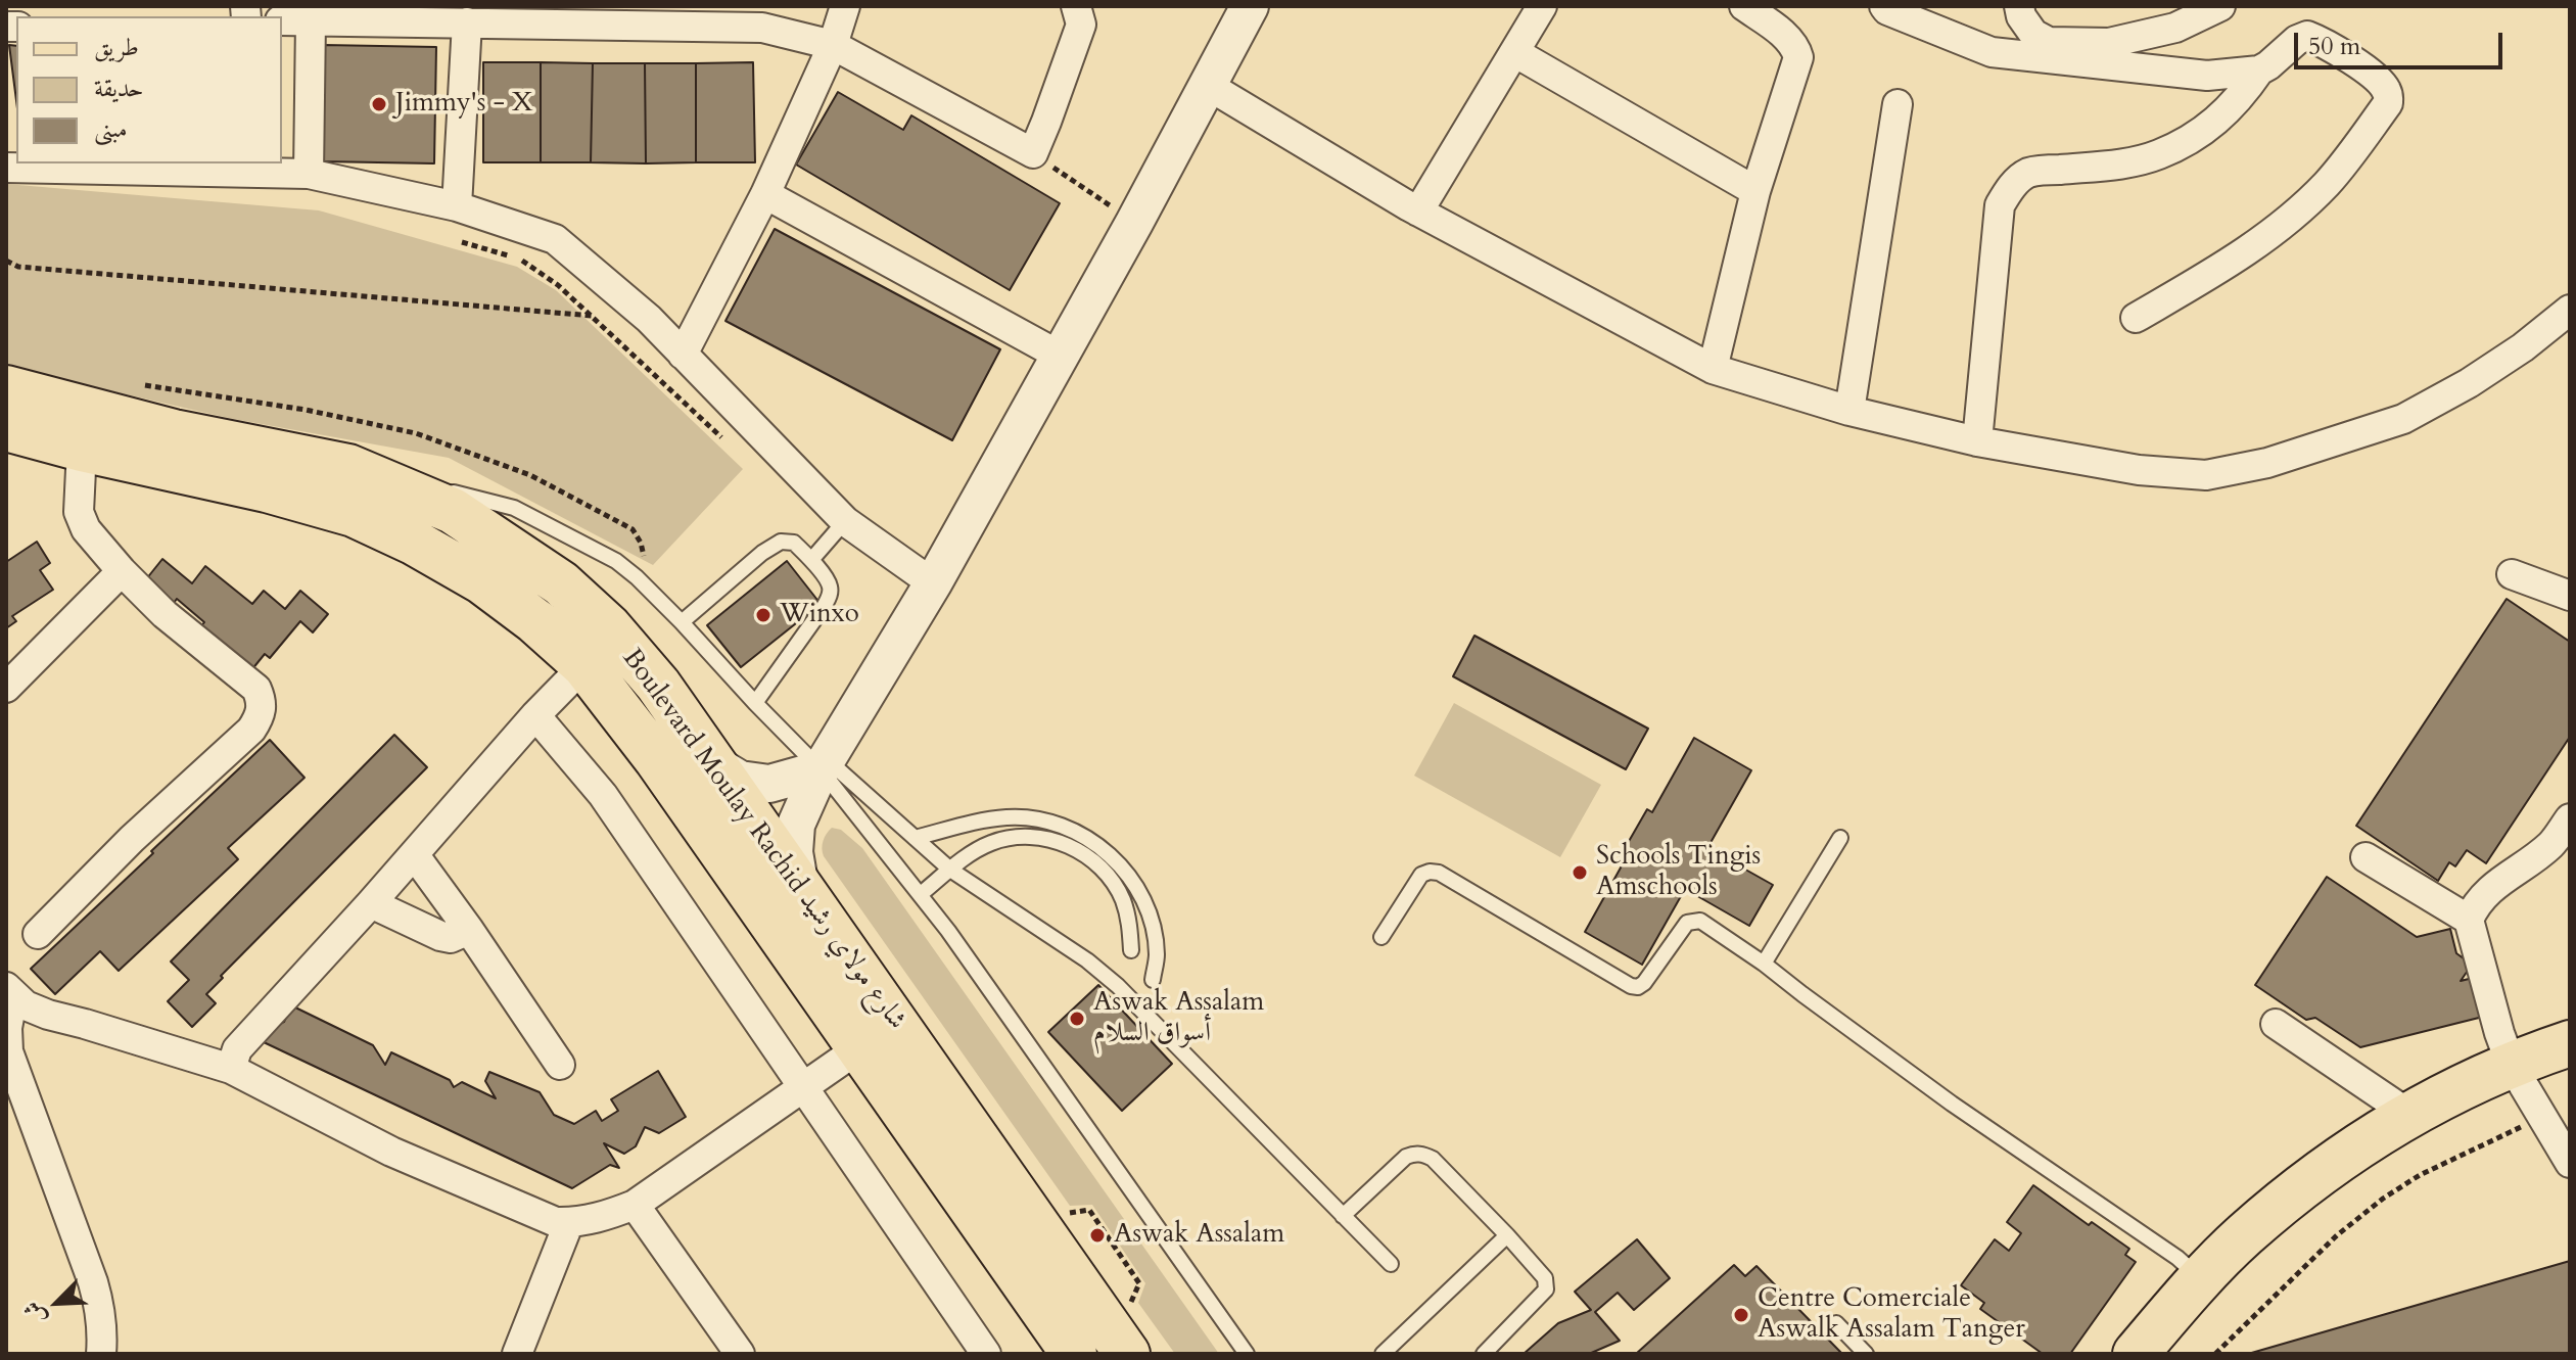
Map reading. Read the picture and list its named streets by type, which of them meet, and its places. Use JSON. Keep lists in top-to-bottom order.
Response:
{
  "streets": {
    "main road": ["Boulevard Moulay Rachid شارع مولاي رشيد"]
  },
  "places": [
    "Jimmy's - X",
    "Winxo",
    "Schools Tingis Amschools",
    "Aswak Assalam أسواق السلام",
    "Aswak Assalam",
    "Centre Comerciale Aswalk Assalam Tanger"
  ],
  "legend": ["طريق", "حديقة", "مبنى"],
  "scale_bar": "50 m",
  "north": "bottom left"
}
